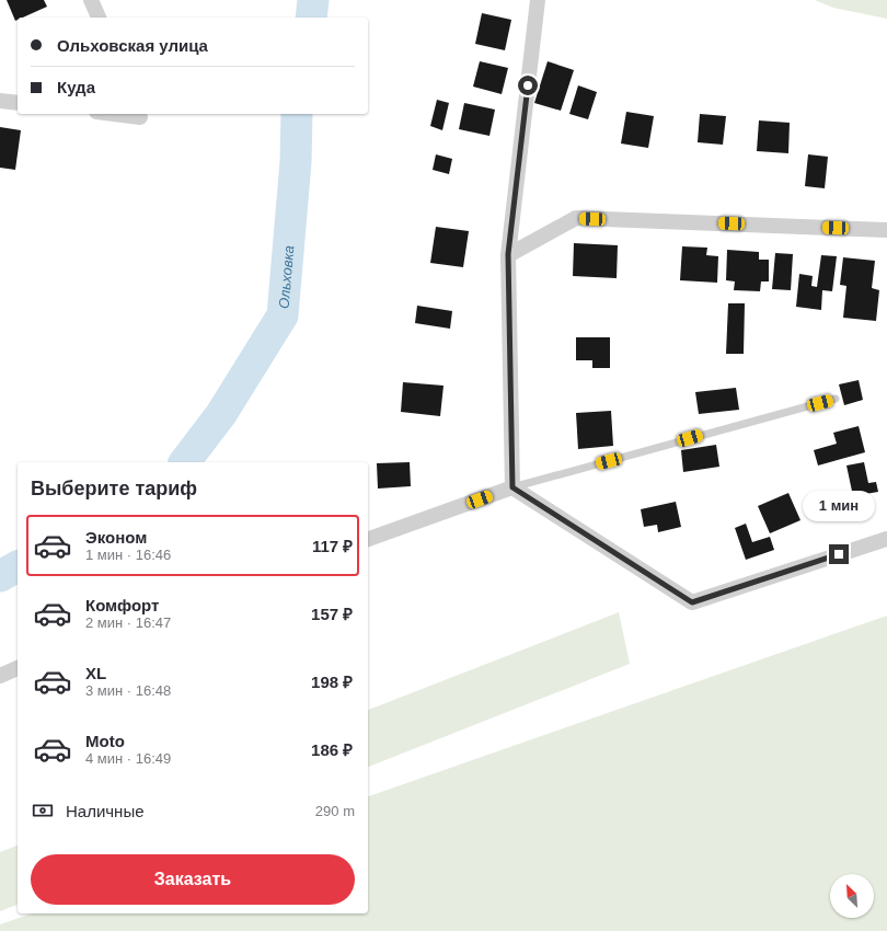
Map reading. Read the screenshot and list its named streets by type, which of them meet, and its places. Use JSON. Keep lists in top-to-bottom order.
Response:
{
  "water": ["Ольховка"],
  "north": "top left",
  "page": {
    "banner": ["Ольховская улица", "Куда"],
    "heading": "Выберите тариф",
    "bubble": "1 мин",
    "list": [
      {
        "name": "Эконом",
        "note": "1 мин · 16:46",
        "value": "117 ₽"
      },
      {
        "name": "Комфорт",
        "note": "2 мин · 16:47",
        "value": "157 ₽"
      },
      {
        "name": "XL",
        "note": "3 мин · 16:48",
        "value": "198 ₽"
      },
      {
        "name": "Moto",
        "note": "4 мин · 16:49",
        "value": "186 ₽"
      }
    ],
    "pay": ["Наличные", "290 m"],
    "buttons": "Заказать"
  }
}
